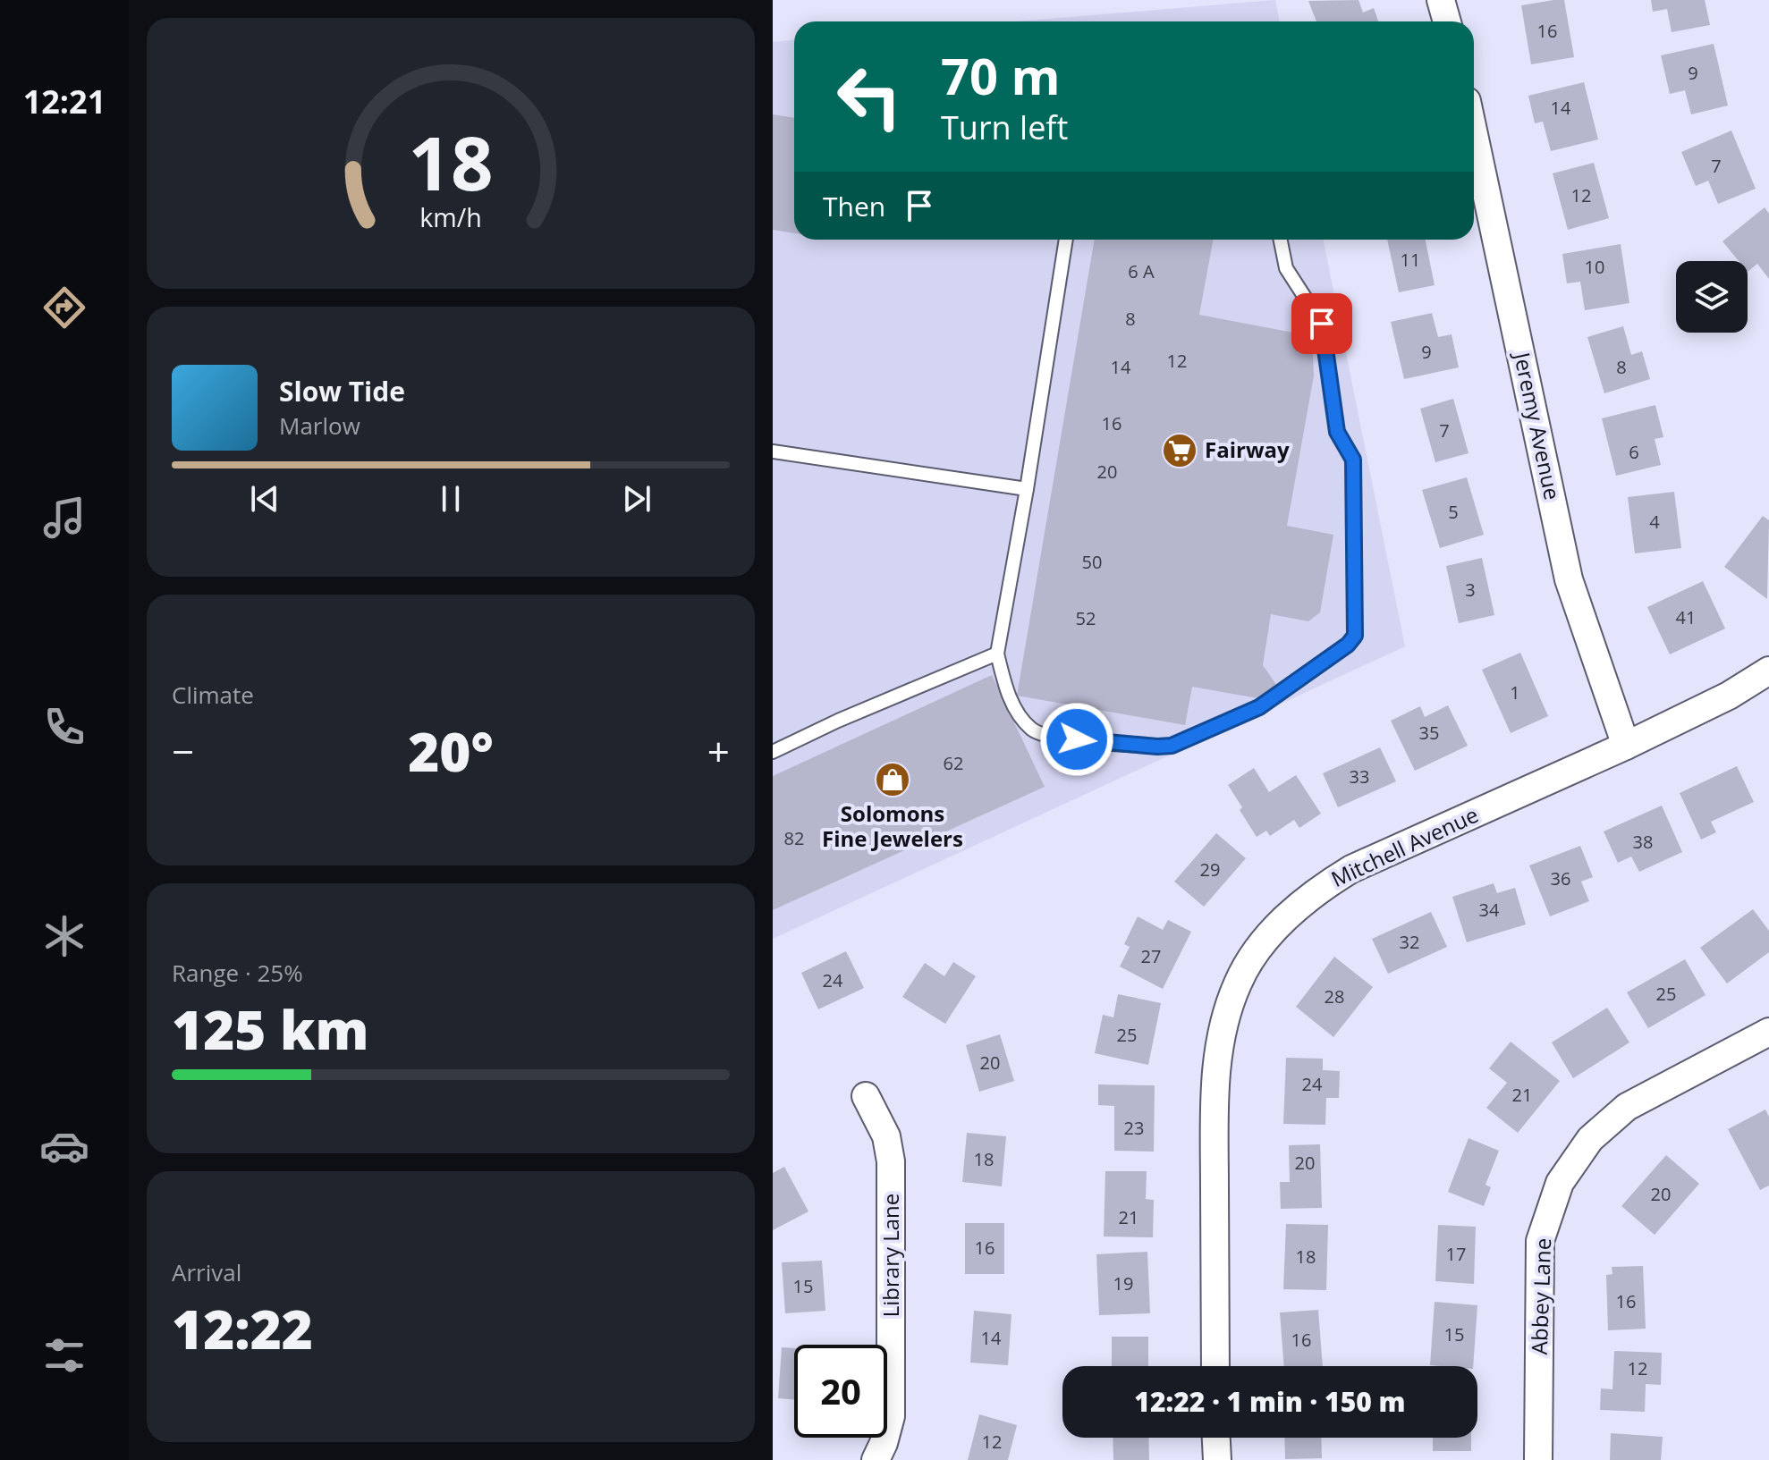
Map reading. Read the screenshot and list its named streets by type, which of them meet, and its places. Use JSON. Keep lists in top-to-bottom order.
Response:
{
  "streets": {
    "street": [
      "Jeremy Avenue",
      "Mitchell Avenue",
      "Library Lane",
      "Abbey Lane"
    ]
  },
  "crossings": [
    ["Jeremy Avenue", "Mitchell Avenue"]
  ],
  "places": {
    "supermarket": ["Fairway"],
    "shop": ["Solomons Fine Jewelers"]
  },
  "house_numbers": [
    "16",
    "9",
    "14",
    "7",
    "12",
    "11",
    "10",
    "6 A",
    "8",
    "9",
    "12",
    "14",
    "8",
    "16",
    "7",
    "6",
    "20",
    "5",
    "4",
    "50",
    "3",
    "41",
    "52",
    "1",
    "35",
    "62",
    "33",
    "82",
    "38",
    "29",
    "36",
    "34",
    "32",
    "27",
    "24",
    "25",
    "28",
    "25",
    "20",
    "24",
    "21",
    "23",
    "18",
    "20",
    "20",
    "21",
    "16",
    "17",
    "18",
    "19",
    "15",
    "16",
    "15",
    "14",
    "16",
    "12",
    "12"
  ],
  "page": {
    "tabs": "12:21",
    "turn": ["70 m", "Turn left"],
    "then": "Then",
    "song": ["Slow Tide", "Marlow"],
    "tile": [
      "Climate",
      ["Range · 25%", "125 km"],
      ["Arrival", "12:22"]
    ],
    "heat": ["−", "20°", "+"],
    "limit": "20",
    "trip": "12:22 · 1 min · 150 m",
    "gauge": ["18", "km/h"]
  }
}
